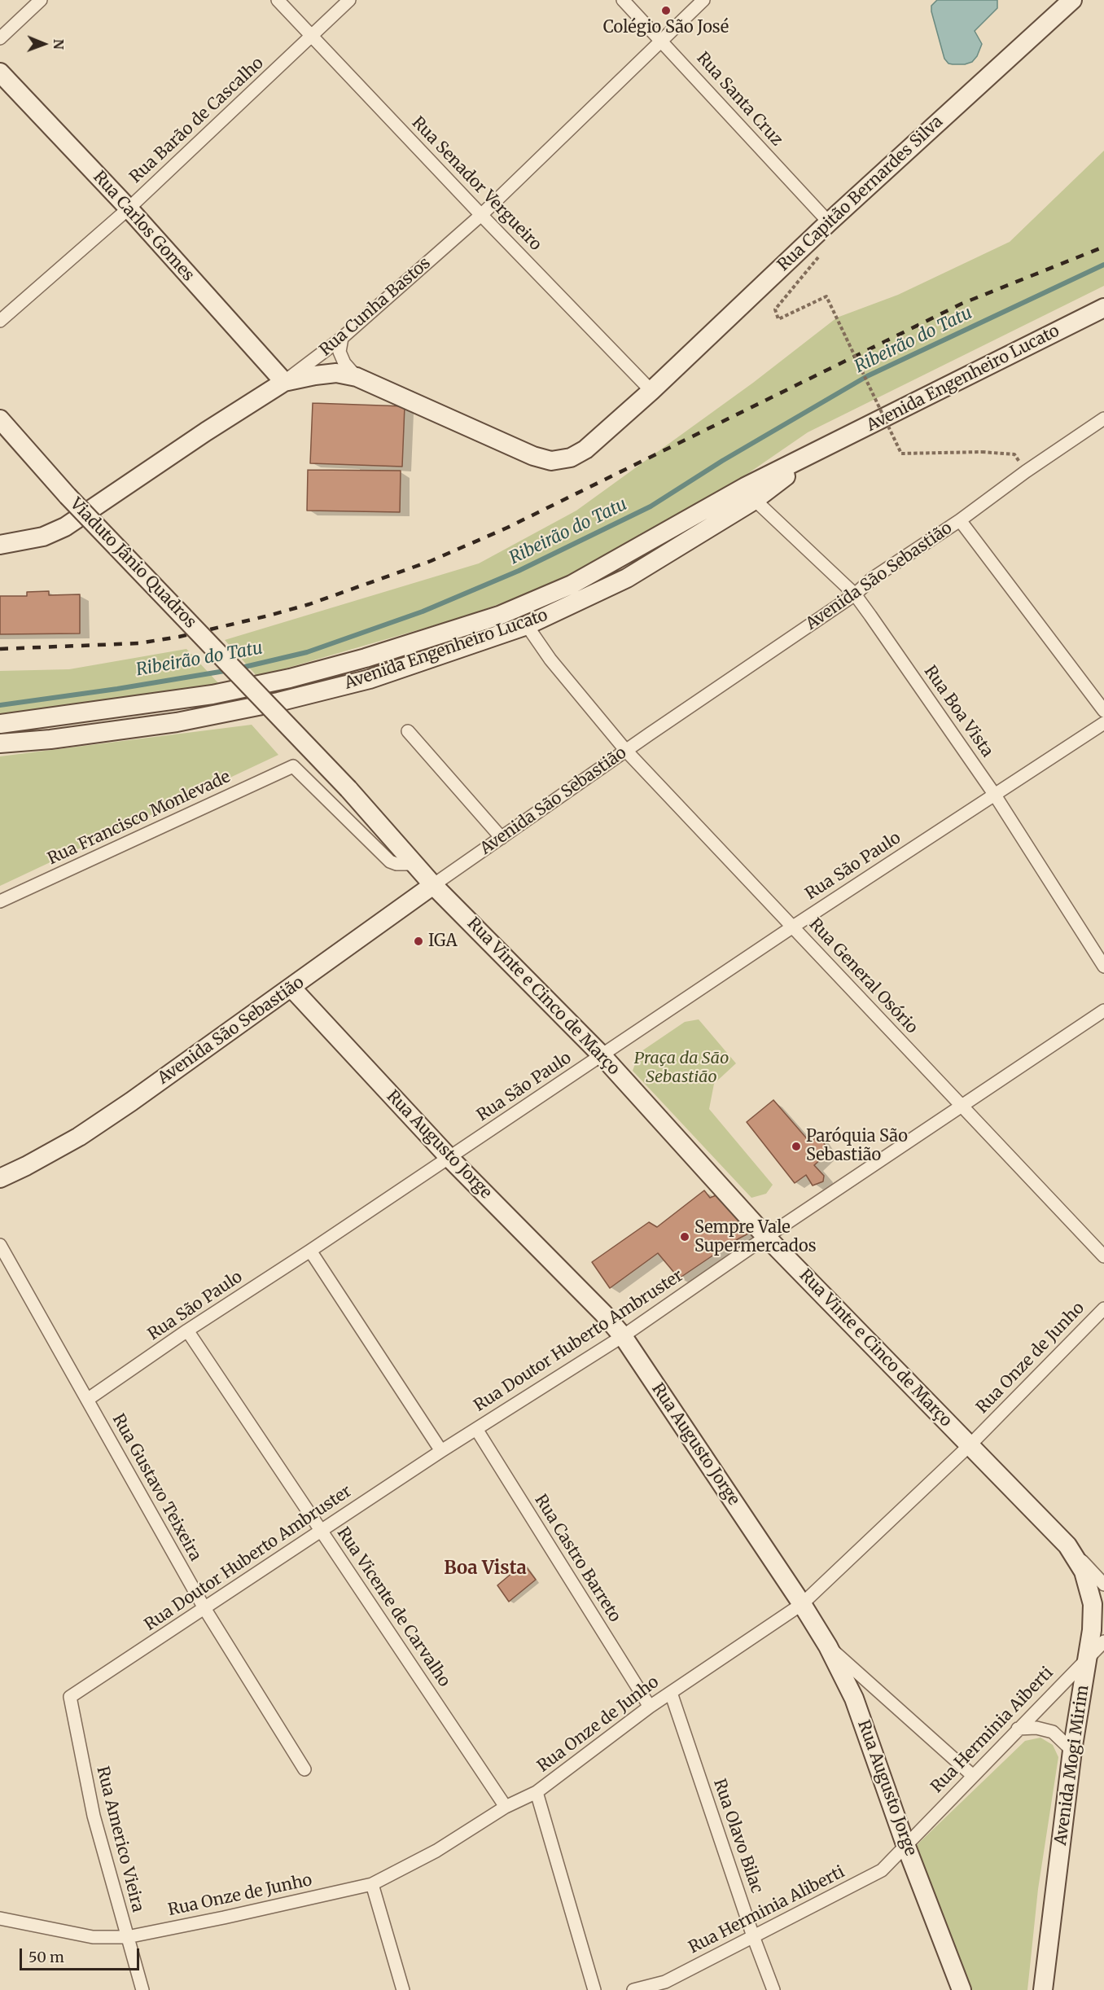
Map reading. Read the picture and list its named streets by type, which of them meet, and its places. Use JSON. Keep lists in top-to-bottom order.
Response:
{
  "streets": {
    "main road": [
      "Rua Capitão Bernardes Silva",
      "Rua Carlos Gomes",
      "Rua Cunha Bastos",
      "Avenida Engenheiro Lucato",
      "Viaduto Jânio Quadros",
      "Avenida São Sebastião",
      "Rua Vinte e Cinco de Março",
      "Rua Augusto Jorge",
      "Avenida Mogi Mirim"
    ],
    "street": [
      "Rua Santa Cruz",
      "Rua Barão de Cascalho",
      "Rua Senador Vergueiro",
      "Rua Boa Vista",
      "Rua Francisco Monlevade",
      "Rua São Paulo",
      "Rua General Osório",
      "Rua Doutor Huberto Ambruster",
      "Rua Onze de Junho",
      "Rua Gustavo Teixeira",
      "Rua Castro Barreto",
      "Rua Vicente de Carvalho",
      "Rua Herminia Aiberti",
      "Rua Olavo Bilac",
      "Rua Americo Vieira",
      "Rua Herminia Aliberti"
    ]
  },
  "crossings": [
    ["Rua Santa Cruz", "Rua Capitão Bernardes Silva"],
    ["Rua Santa Cruz", "Rua Cunha Bastos"],
    ["Rua Barão de Cascalho", "Rua Senador Vergueiro"],
    ["Rua Barão de Cascalho", "Rua Carlos Gomes"],
    ["Rua Senador Vergueiro", "Rua Capitão Bernardes Silva"],
    ["Rua Senador Vergueiro", "Rua Cunha Bastos"],
    ["Rua Capitão Bernardes Silva", "Rua Carlos Gomes"],
    ["Rua Capitão Bernardes Silva", "Rua Cunha Bastos"],
    ["Rua Carlos Gomes", "Rua Cunha Bastos"],
    ["Avenida Engenheiro Lucato", "Rua Boa Vista"],
    ["Avenida Engenheiro Lucato", "Rua General Osório"],
    ["Viaduto Jânio Quadros", "Rua Vinte e Cinco de Março"],
    ["Avenida São Sebastião", "Rua Boa Vista"],
    ["Avenida São Sebastião", "Rua General Osório"],
    ["Avenida São Sebastião", "Rua Vinte e Cinco de Março"],
    ["Avenida São Sebastião", "Rua Augusto Jorge"],
    ["Rua Boa Vista", "Rua São Paulo"],
    ["Rua Francisco Monlevade", "Rua Vinte e Cinco de Março"],
    ["Rua São Paulo", "Rua General Osório"],
    ["Rua São Paulo", "Rua Vinte e Cinco de Março"],
    ["Rua São Paulo", "Rua Augusto Jorge"],
    ["Rua São Paulo", "Rua Gustavo Teixeira"],
    ["Rua São Paulo", "Rua Vicente de Carvalho"],
    ["Rua General Osório", "Rua Doutor Huberto Ambruster"],
    ["Rua Vinte e Cinco de Março", "Rua Doutor Huberto Ambruster"],
    ["Rua Vinte e Cinco de Março", "Rua Onze de Junho"],
    ["Rua Vinte e Cinco de Março", "Avenida Mogi Mirim"],
    ["Rua Augusto Jorge", "Rua Doutor Huberto Ambruster"],
    ["Rua Augusto Jorge", "Rua Onze de Junho"],
    ["Rua Augusto Jorge", "Rua Herminia Aiberti"],
    ["Rua Augusto Jorge", "Rua Herminia Aliberti"],
    ["Rua Doutor Huberto Ambruster", "Rua Gustavo Teixeira"],
    ["Rua Doutor Huberto Ambruster", "Rua Castro Barreto"],
    ["Rua Doutor Huberto Ambruster", "Rua Vicente de Carvalho"],
    ["Rua Doutor Huberto Ambruster", "Rua Americo Vieira"],
    ["Rua Onze de Junho", "Rua Castro Barreto"],
    ["Rua Onze de Junho", "Rua Vicente de Carvalho"],
    ["Rua Onze de Junho", "Rua Olavo Bilac"],
    ["Rua Onze de Junho", "Rua Americo Vieira"],
    ["Rua Herminia Aiberti", "Avenida Mogi Mirim"],
    ["Rua Herminia Aiberti", "Rua Herminia Aliberti"],
    ["Rua Olavo Bilac", "Rua Herminia Aliberti"]
  ],
  "districts": ["Boa Vista"],
  "water": ["Ribeirão do Tatu"],
  "parks": ["Praça da São Sebastião"],
  "places": [
    "Colégio São José",
    "IGA",
    "Paróquia São Sebastião",
    "Sempre Vale Supermercados"
  ],
  "scale_bar": "50 m",
  "north": "right"
}
